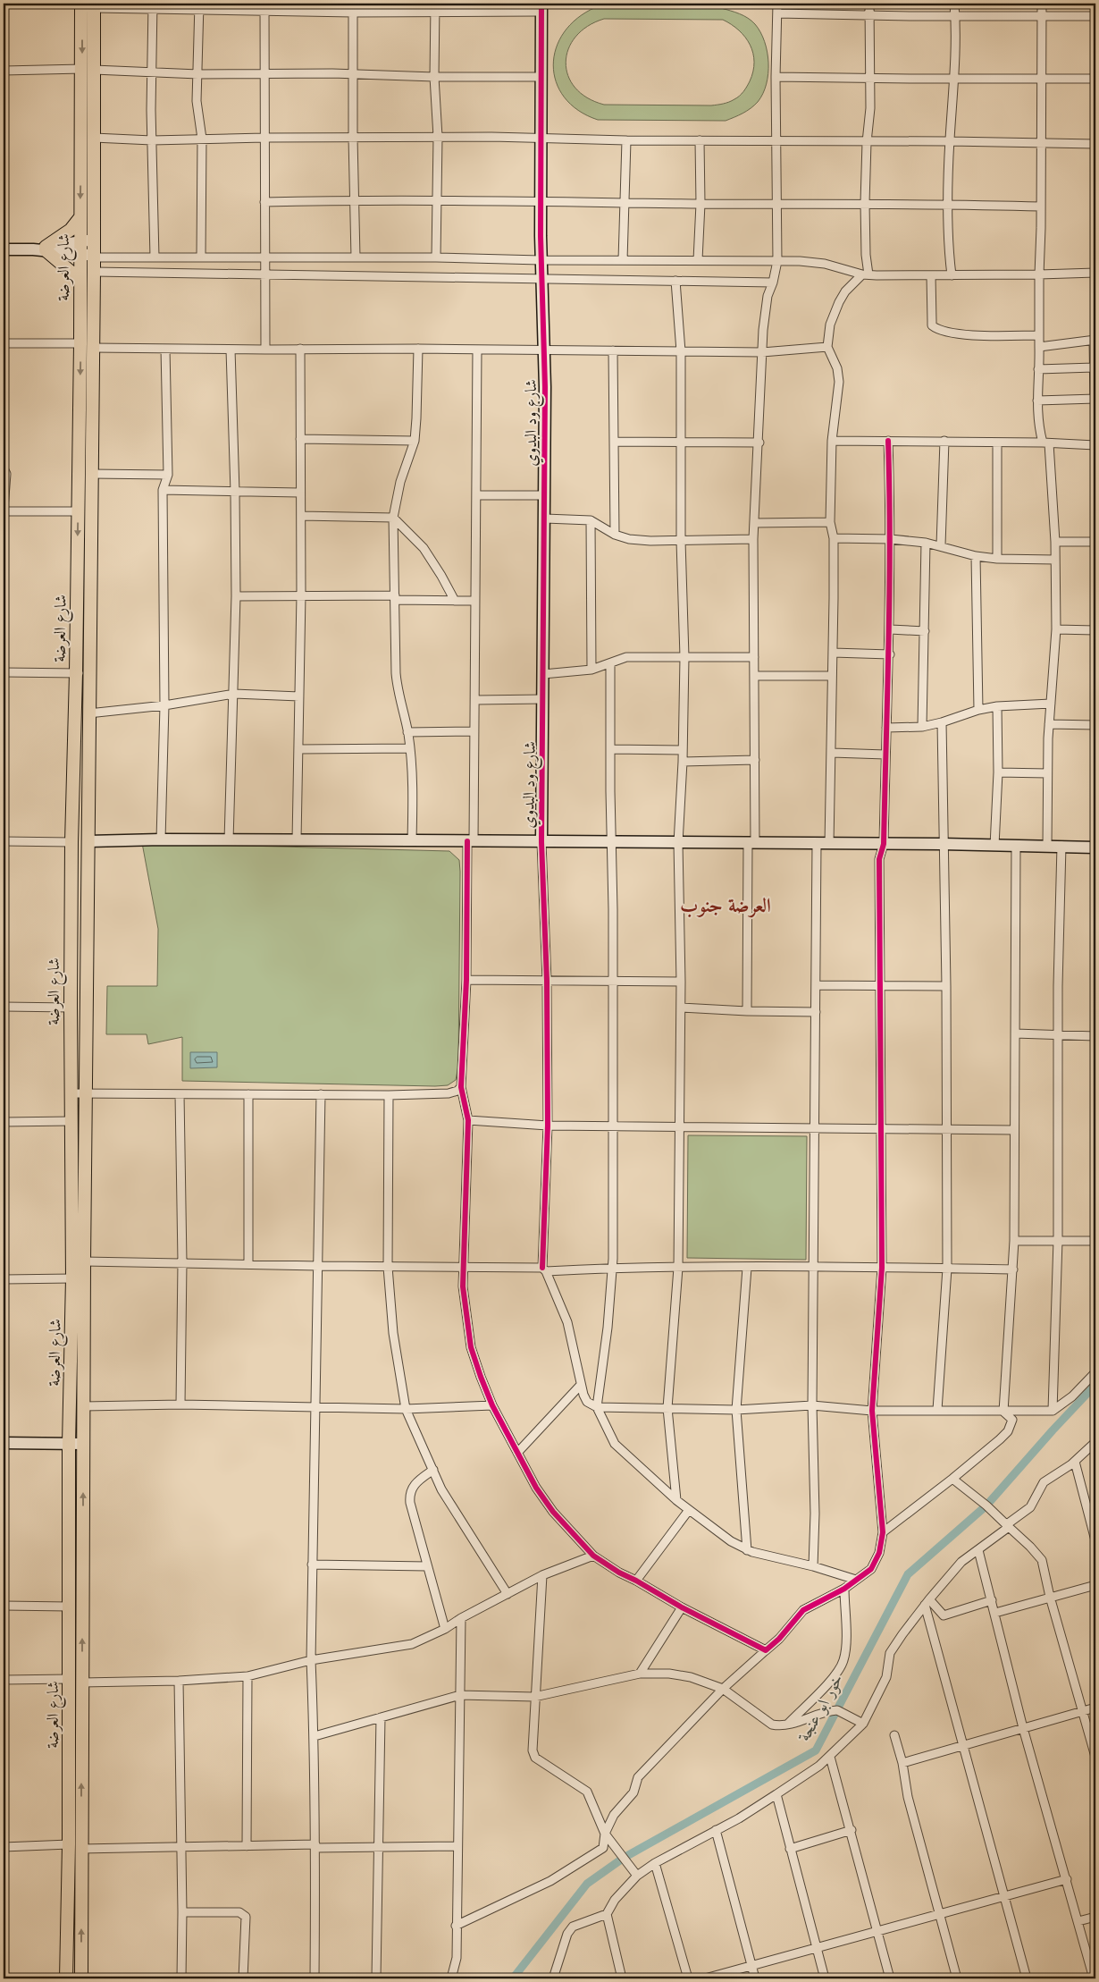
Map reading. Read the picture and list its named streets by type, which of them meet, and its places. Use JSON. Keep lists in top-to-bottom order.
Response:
{
  "streets": {
    "main road": ["شارع العرضة"],
    "street": ["شارع ود البدوي"]
  },
  "districts": ["العرضة جنوب"],
  "water": ["خور ابو عنجة"]
}
